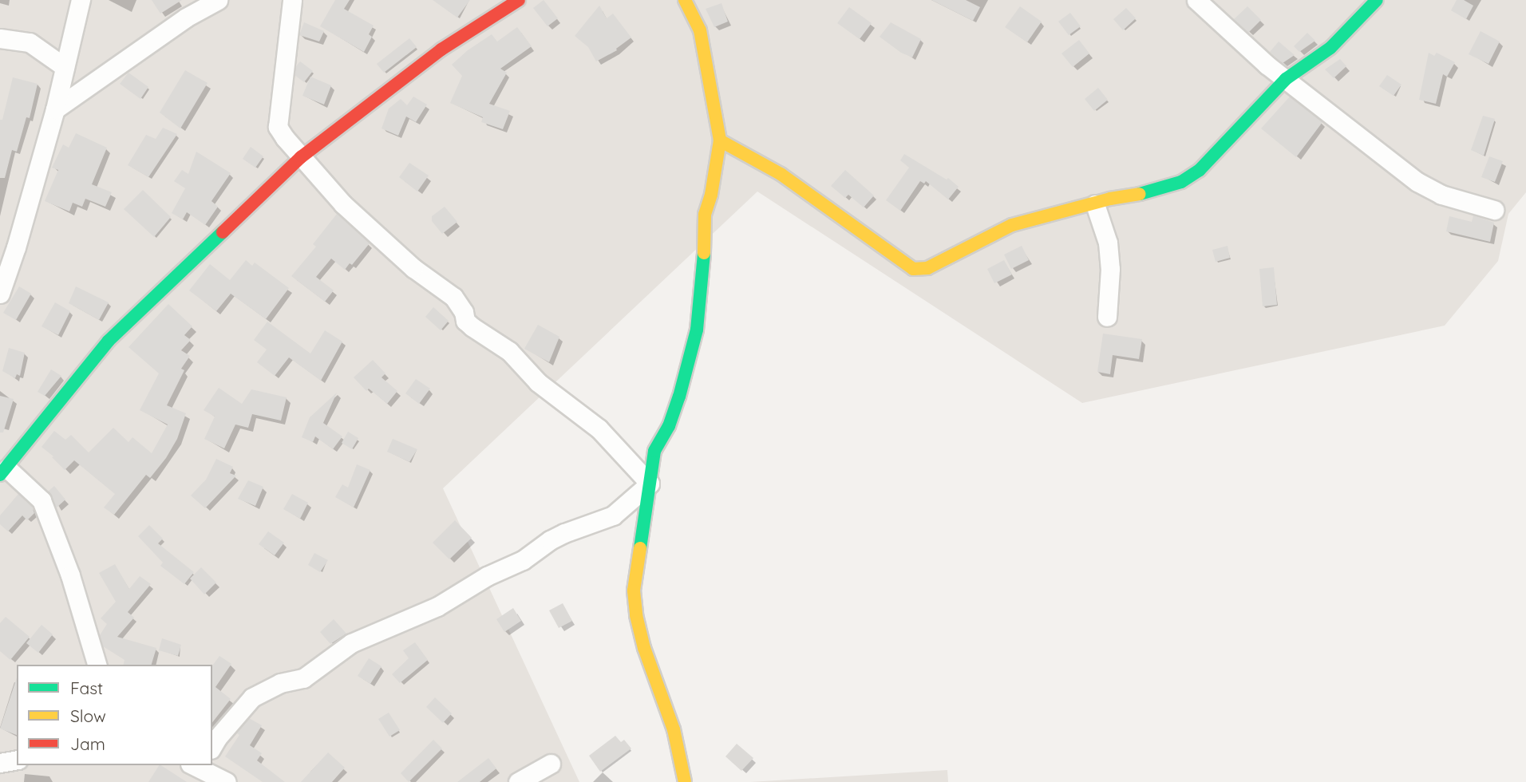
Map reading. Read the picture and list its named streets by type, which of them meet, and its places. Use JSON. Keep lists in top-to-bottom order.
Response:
{
  "legend": ["Fast", "Slow", "Jam"]
}
